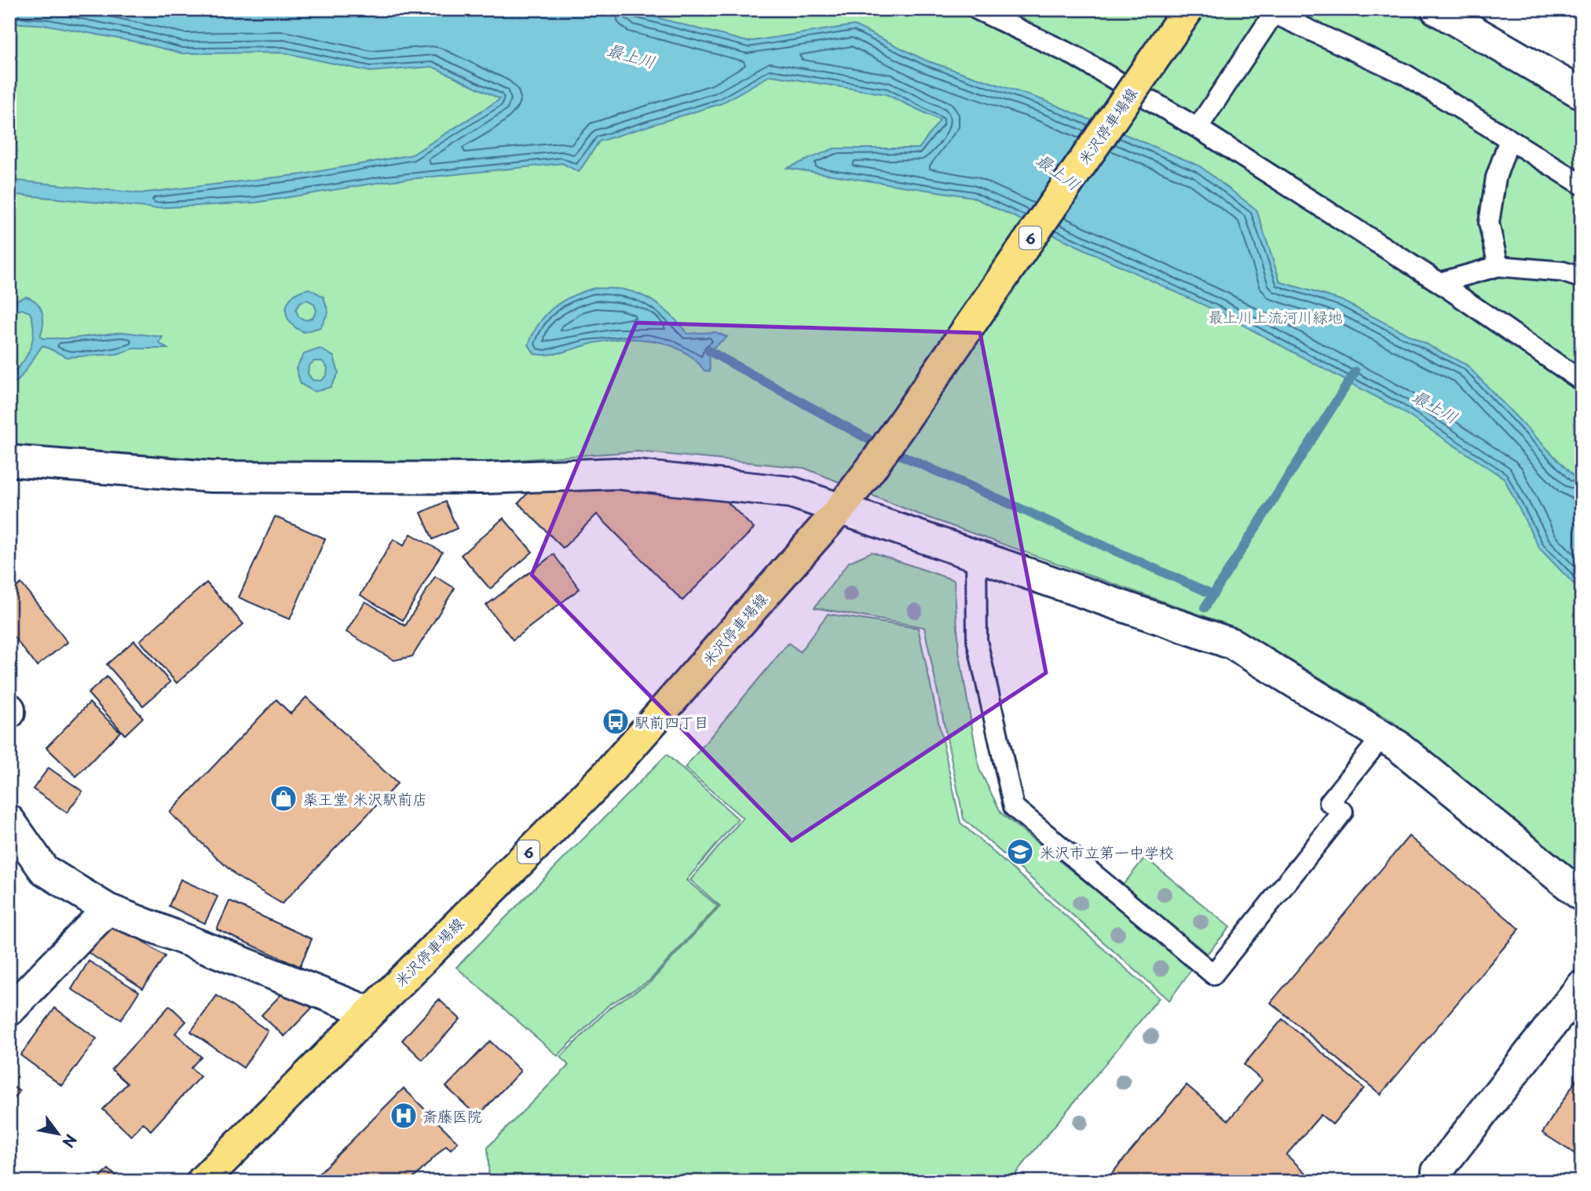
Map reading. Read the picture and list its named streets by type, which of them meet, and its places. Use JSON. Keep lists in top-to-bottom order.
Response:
{
  "streets": {
    "main road": ["米沢停車場線", "6"]
  },
  "water": ["最上川"],
  "parks": ["最上川上流河川緑地"],
  "places": {
    "bus stop": ["駅前四丁目"],
    "shop": ["薬王堂 米沢駅前店"],
    "school or university": ["米沢市立第一中学校"],
    "hospital": ["斎藤医院"]
  },
  "north": "bottom right"
}
